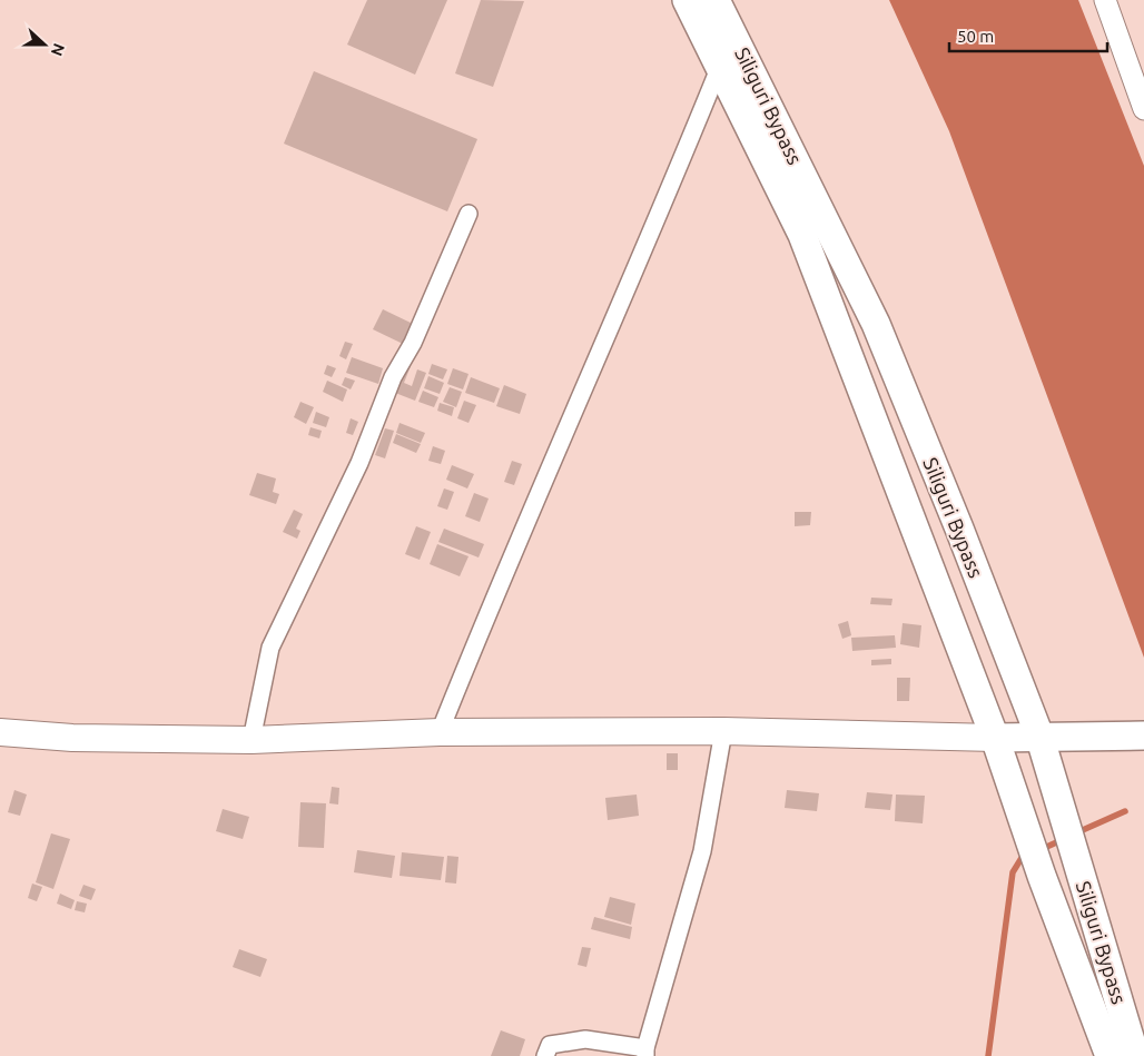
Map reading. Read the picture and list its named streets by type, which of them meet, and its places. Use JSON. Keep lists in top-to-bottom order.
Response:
{
  "streets": {
    "highway": ["Siliguri Bypass"]
  },
  "scale_bar": "50 m",
  "north": "right"
}
